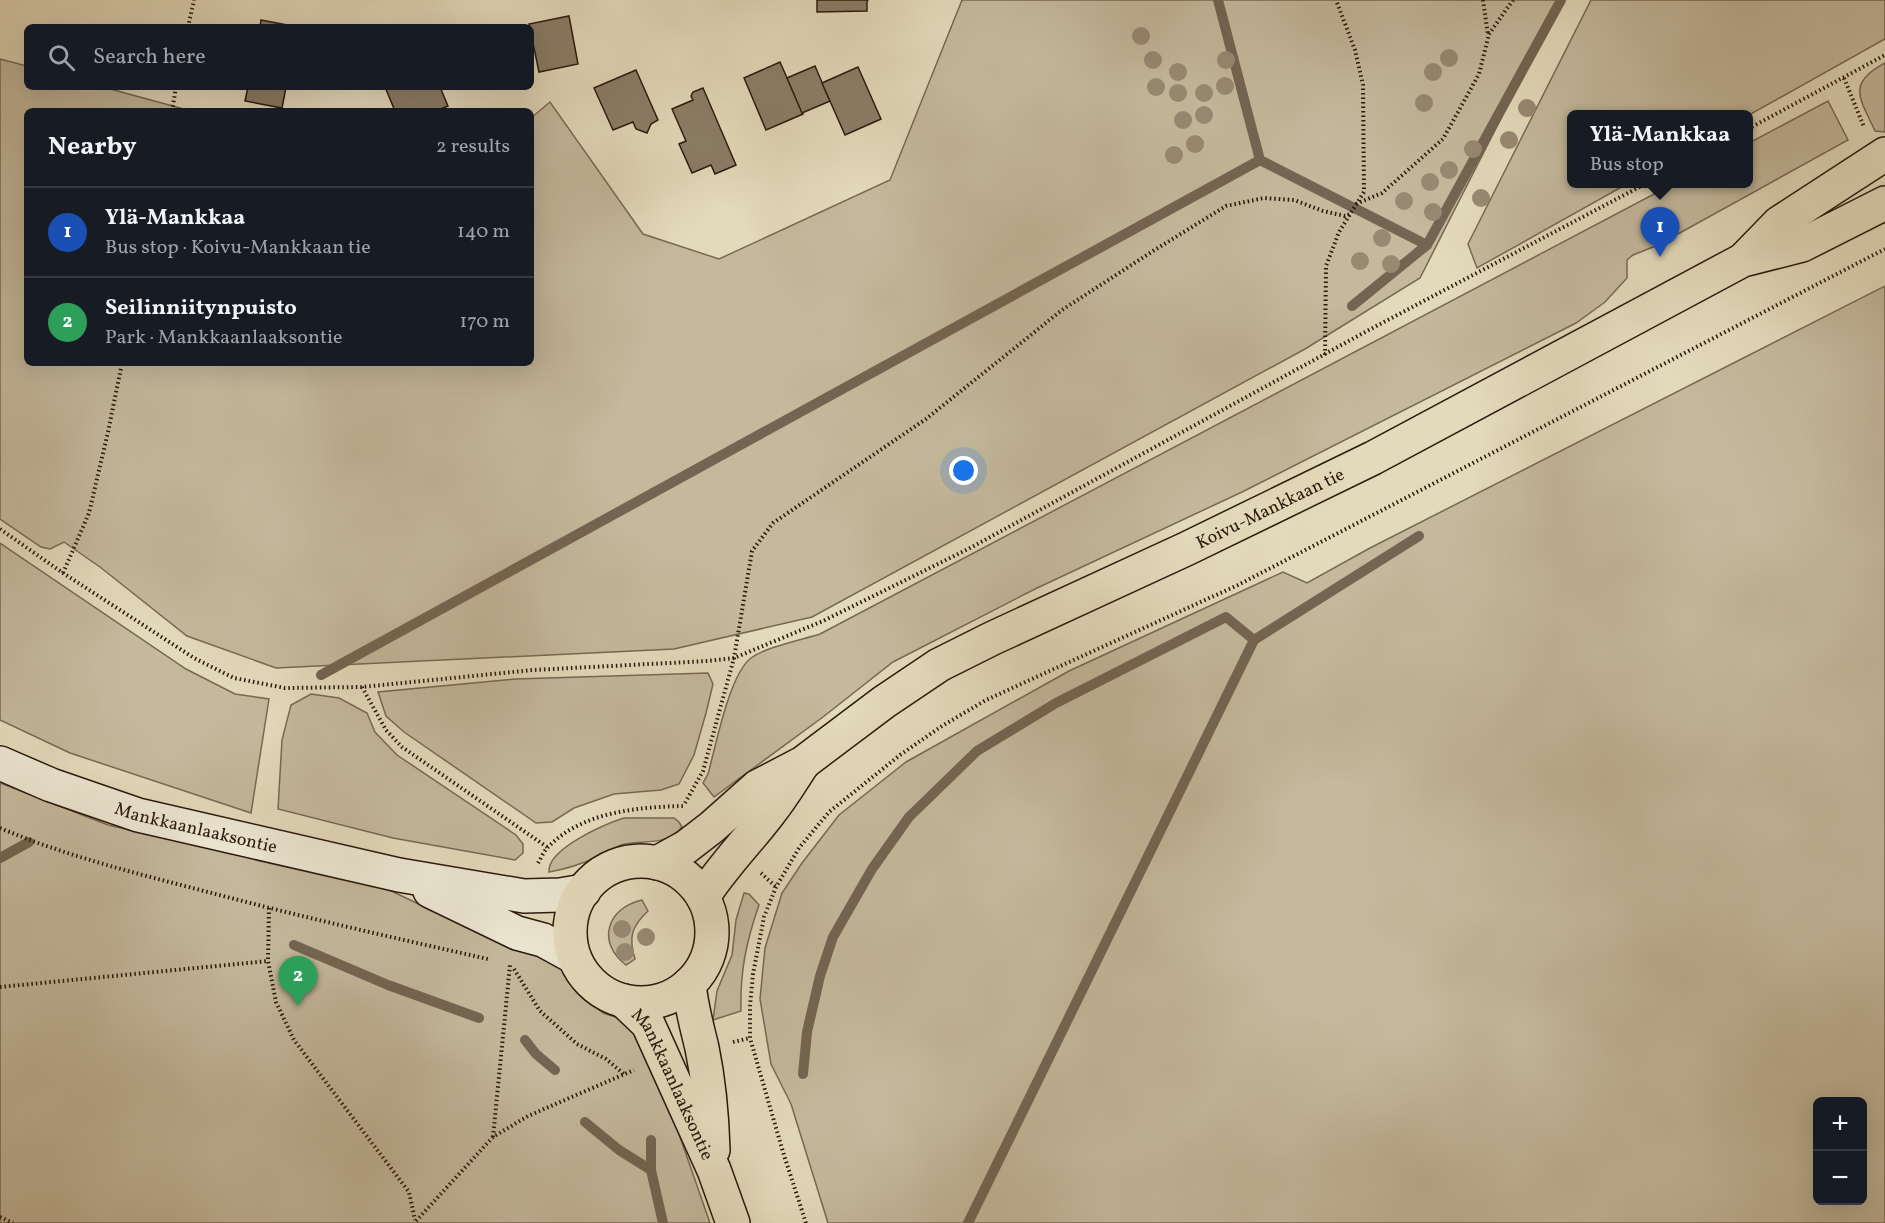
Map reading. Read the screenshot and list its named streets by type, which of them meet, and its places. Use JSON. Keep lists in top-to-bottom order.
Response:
{
  "streets": {
    "main road": ["Koivu-Mankkaan tie", "Mankkaanlaaksontie"]
  },
  "crossings": [
    ["Koivu-Mankkaan tie", "Mankkaanlaaksontie"]
  ],
  "page": {
    "search": "Search here",
    "heading": ["Nearby", "2 results"],
    "popup": ["Ylä-Mankkaa", "Bus stop"],
    "list": [
      {
        "mark": "1",
        "name": "Ylä-Mankkaa",
        "note": "Bus stop · Koivu-Mankkaan tie",
        "value": "140 m"
      },
      {
        "mark": "2",
        "name": "Seilinniitynpuisto",
        "note": "Park · Mankkaanlaaksontie",
        "value": "170 m"
      }
    ],
    "pins": ["1", "2"],
    "map_buttons": ["+", "−"]
  }
}
